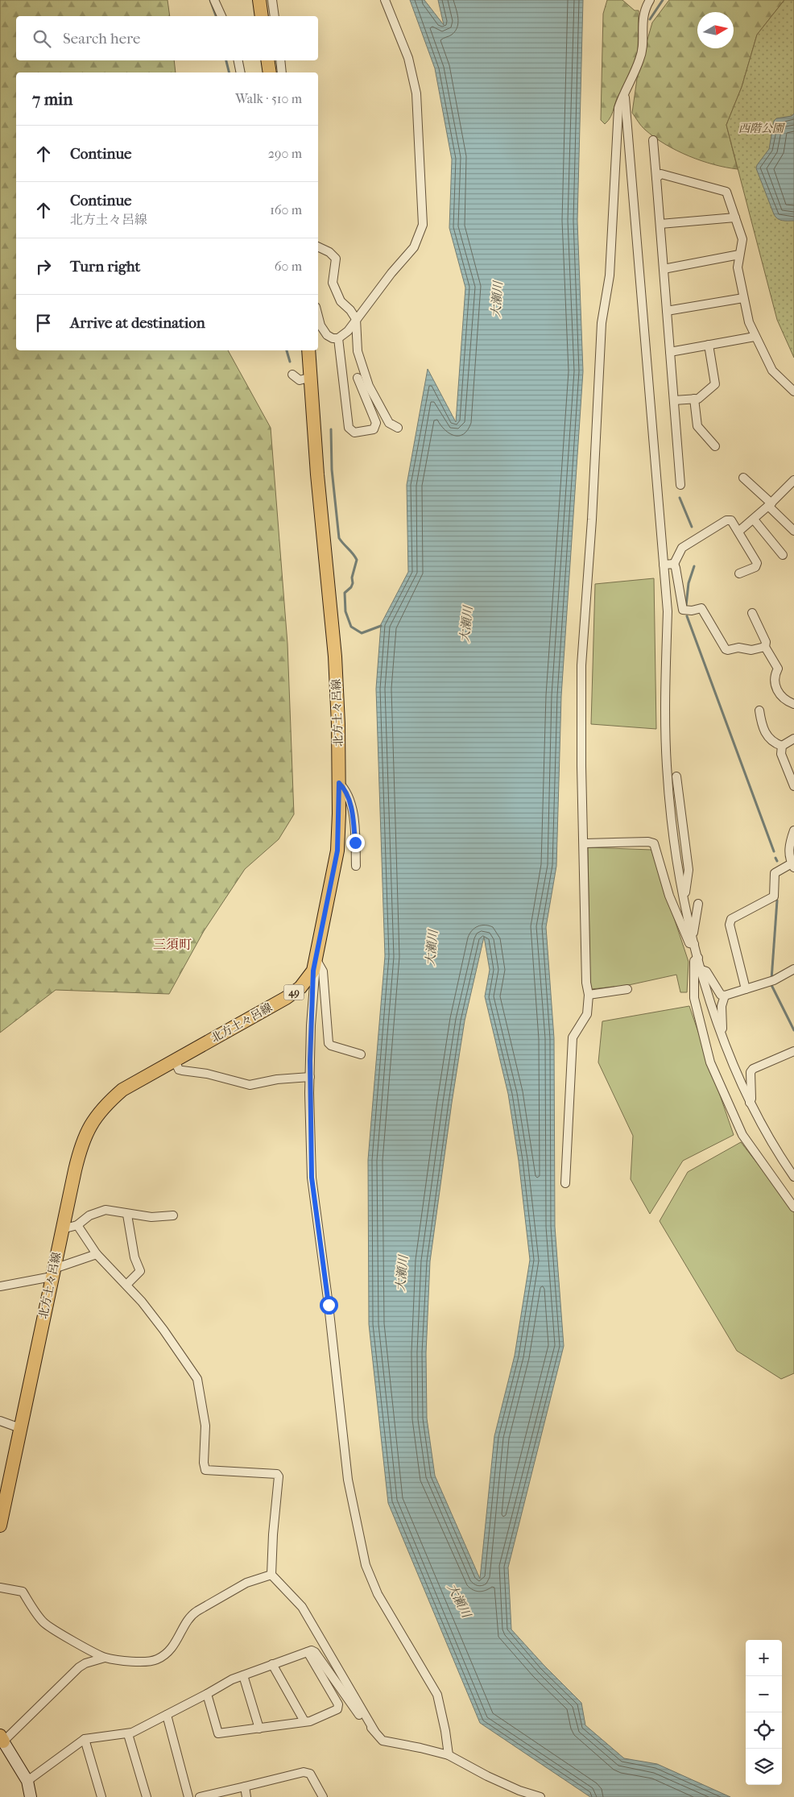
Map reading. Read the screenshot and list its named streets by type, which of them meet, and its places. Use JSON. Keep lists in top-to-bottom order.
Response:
{
  "streets": {
    "main road": ["北方土々呂線", "49"]
  },
  "districts": ["三須町"],
  "water": ["大瀬川"],
  "parks": ["西階公園"],
  "north": "right",
  "page": {
    "search": "Search here",
    "heading": ["7 min", "Walk · 510 m"],
    "list": [
      ["Continue", "290 m"],
      ["Continue", "北方土々呂線", "160 m"],
      ["Turn right", "60 m"],
      "Arrive at destination"
    ],
    "map_buttons": ["+", "−"]
  }
}
